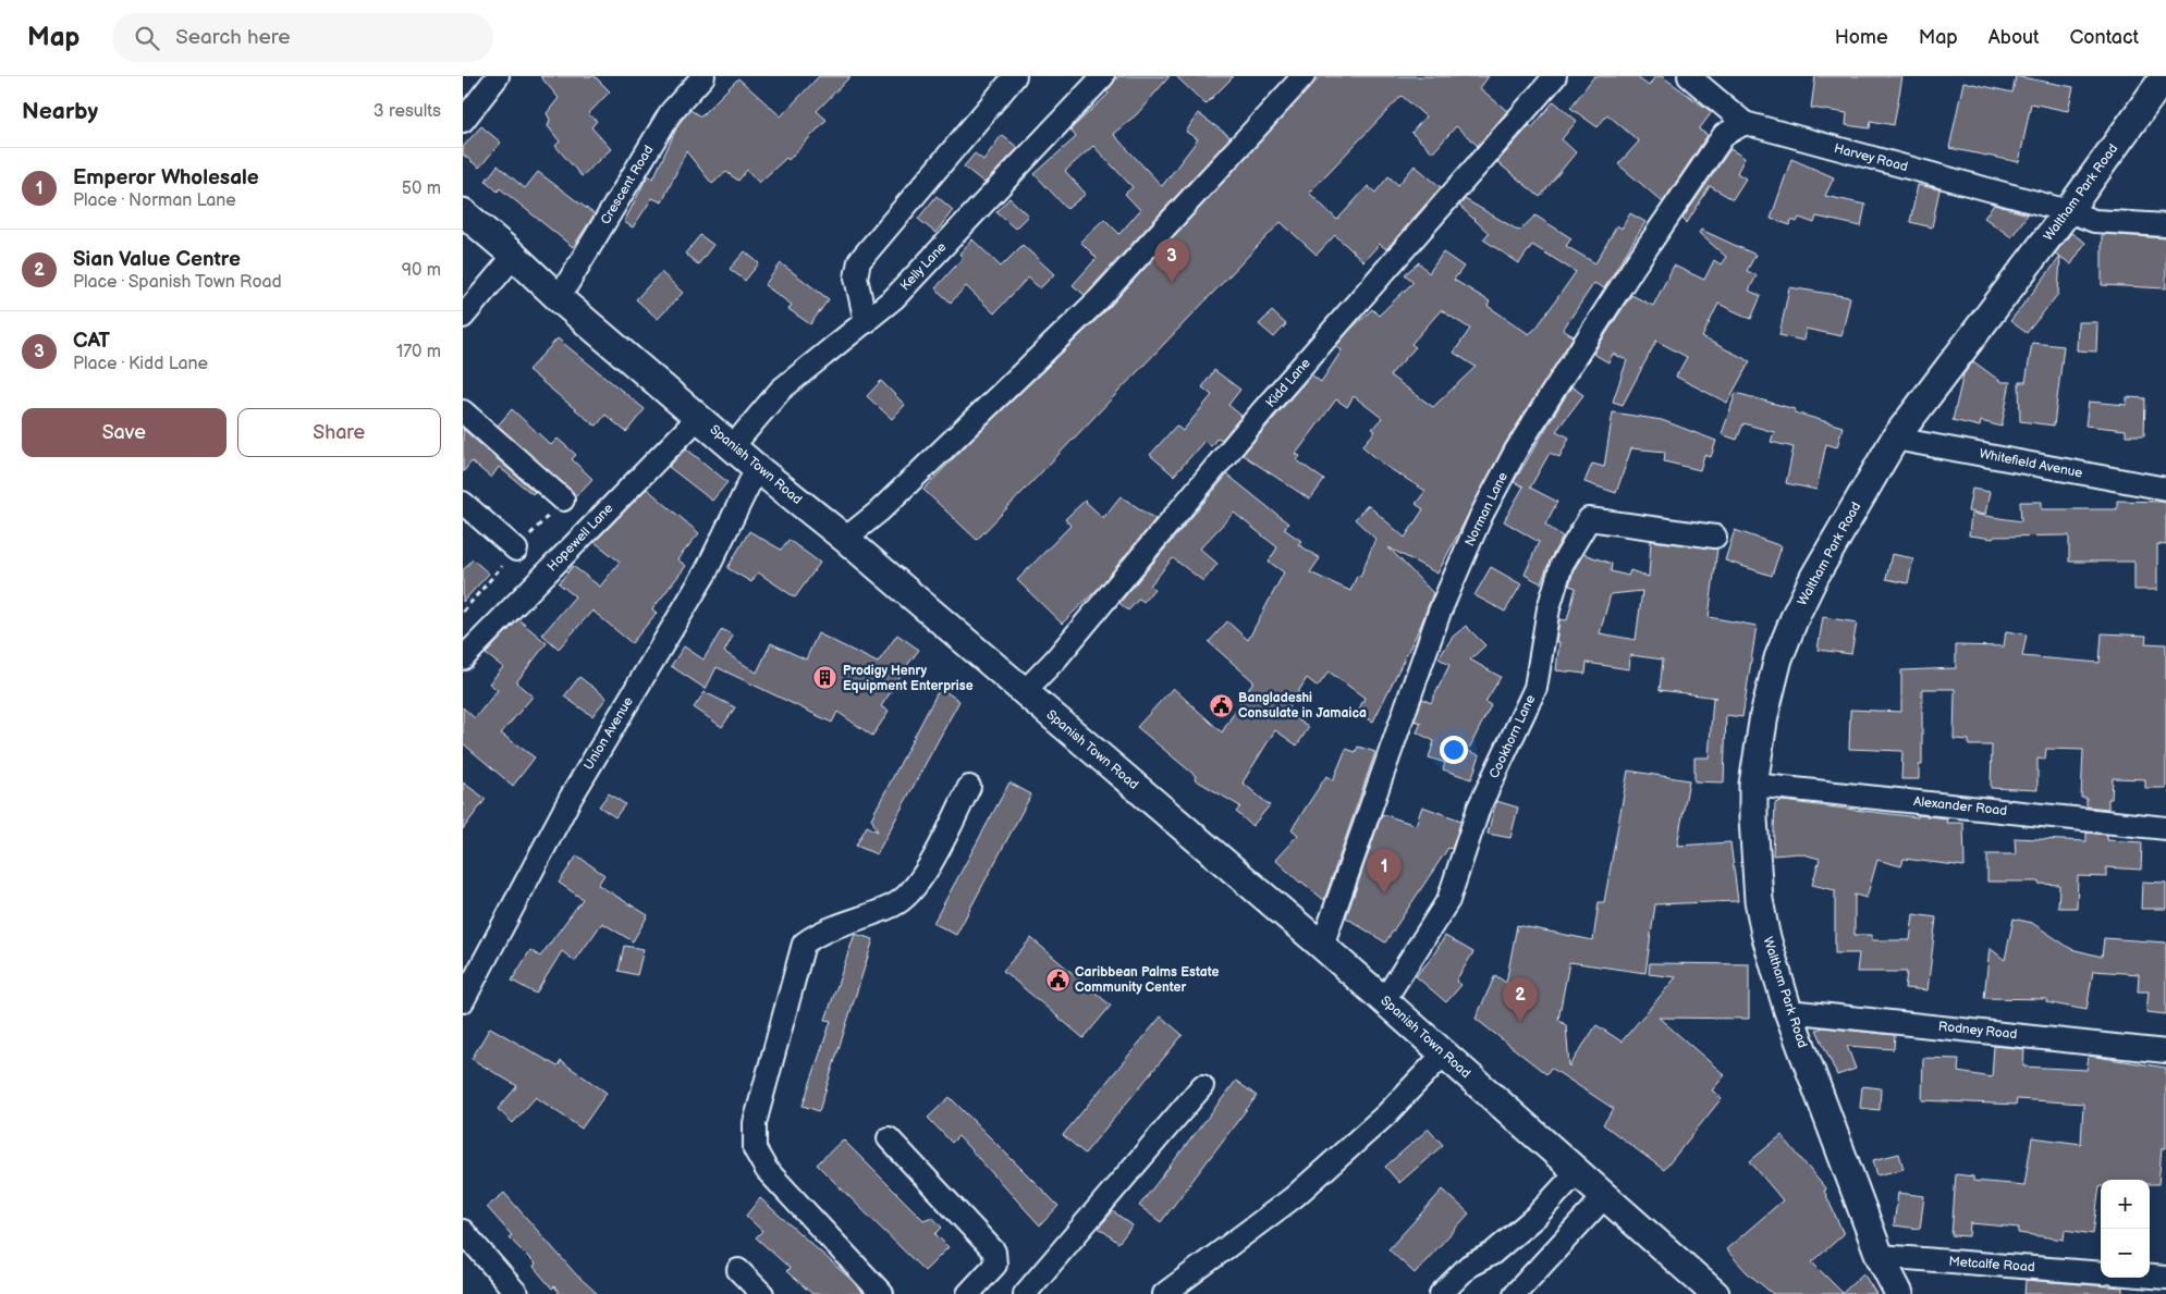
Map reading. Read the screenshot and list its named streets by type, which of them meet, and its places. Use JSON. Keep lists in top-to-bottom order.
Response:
{
  "streets": {
    "main road": ["Waltham Park Road", "Spanish Town Road"],
    "street": [
      "Harvey Road",
      "Crescent Road",
      "Kelly Lane",
      "Kidd Lane",
      "Whitefield Avenue",
      "Norman Lane",
      "Hopewell Lane",
      "Union Avenue",
      "Cookhorn Lane",
      "Alexander Road",
      "Rodney Road",
      "Metcalfe Road"
    ]
  },
  "crossings": [
    ["Harvey Road", "Waltham Park Road"],
    ["Harvey Road", "Norman Lane"],
    ["Crescent Road", "Spanish Town Road"],
    ["Waltham Park Road", "Whitefield Avenue"],
    ["Waltham Park Road", "Alexander Road"],
    ["Waltham Park Road", "Rodney Road"],
    ["Waltham Park Road", "Metcalfe Road"],
    ["Kelly Lane", "Spanish Town Road"],
    ["Kidd Lane", "Spanish Town Road"],
    ["Spanish Town Road", "Norman Lane"],
    ["Spanish Town Road", "Hopewell Lane"],
    ["Spanish Town Road", "Union Avenue"],
    ["Spanish Town Road", "Cookhorn Lane"]
  ],
  "places": {
    "building": ["Prodigy Henry Equipment Enterprise"],
    "public building": ["Bangladeshi Consulate in Jamaica", "Caribbean Palms Estate Community Center"]
  },
  "page": {
    "header": "Map",
    "search": "Search here",
    "nav": [
      "Home",
      "Map",
      "About",
      "Contact"
    ],
    "heading": ["Nearby", "3 results"],
    "list": [
      {
        "mark": "1",
        "name": "Emperor Wholesale",
        "note": "Place · Norman Lane",
        "value": "50 m"
      },
      {
        "mark": "2",
        "name": "Sian Value Centre",
        "note": "Place · Spanish Town Road",
        "value": "90 m"
      },
      {
        "mark": "3",
        "name": "CAT",
        "note": "Place · Kidd Lane",
        "value": "170 m"
      }
    ],
    "pins": ["3", "1", "2"],
    "buttons": ["Save", "Share"],
    "map_buttons": ["+", "−"]
  }
}
